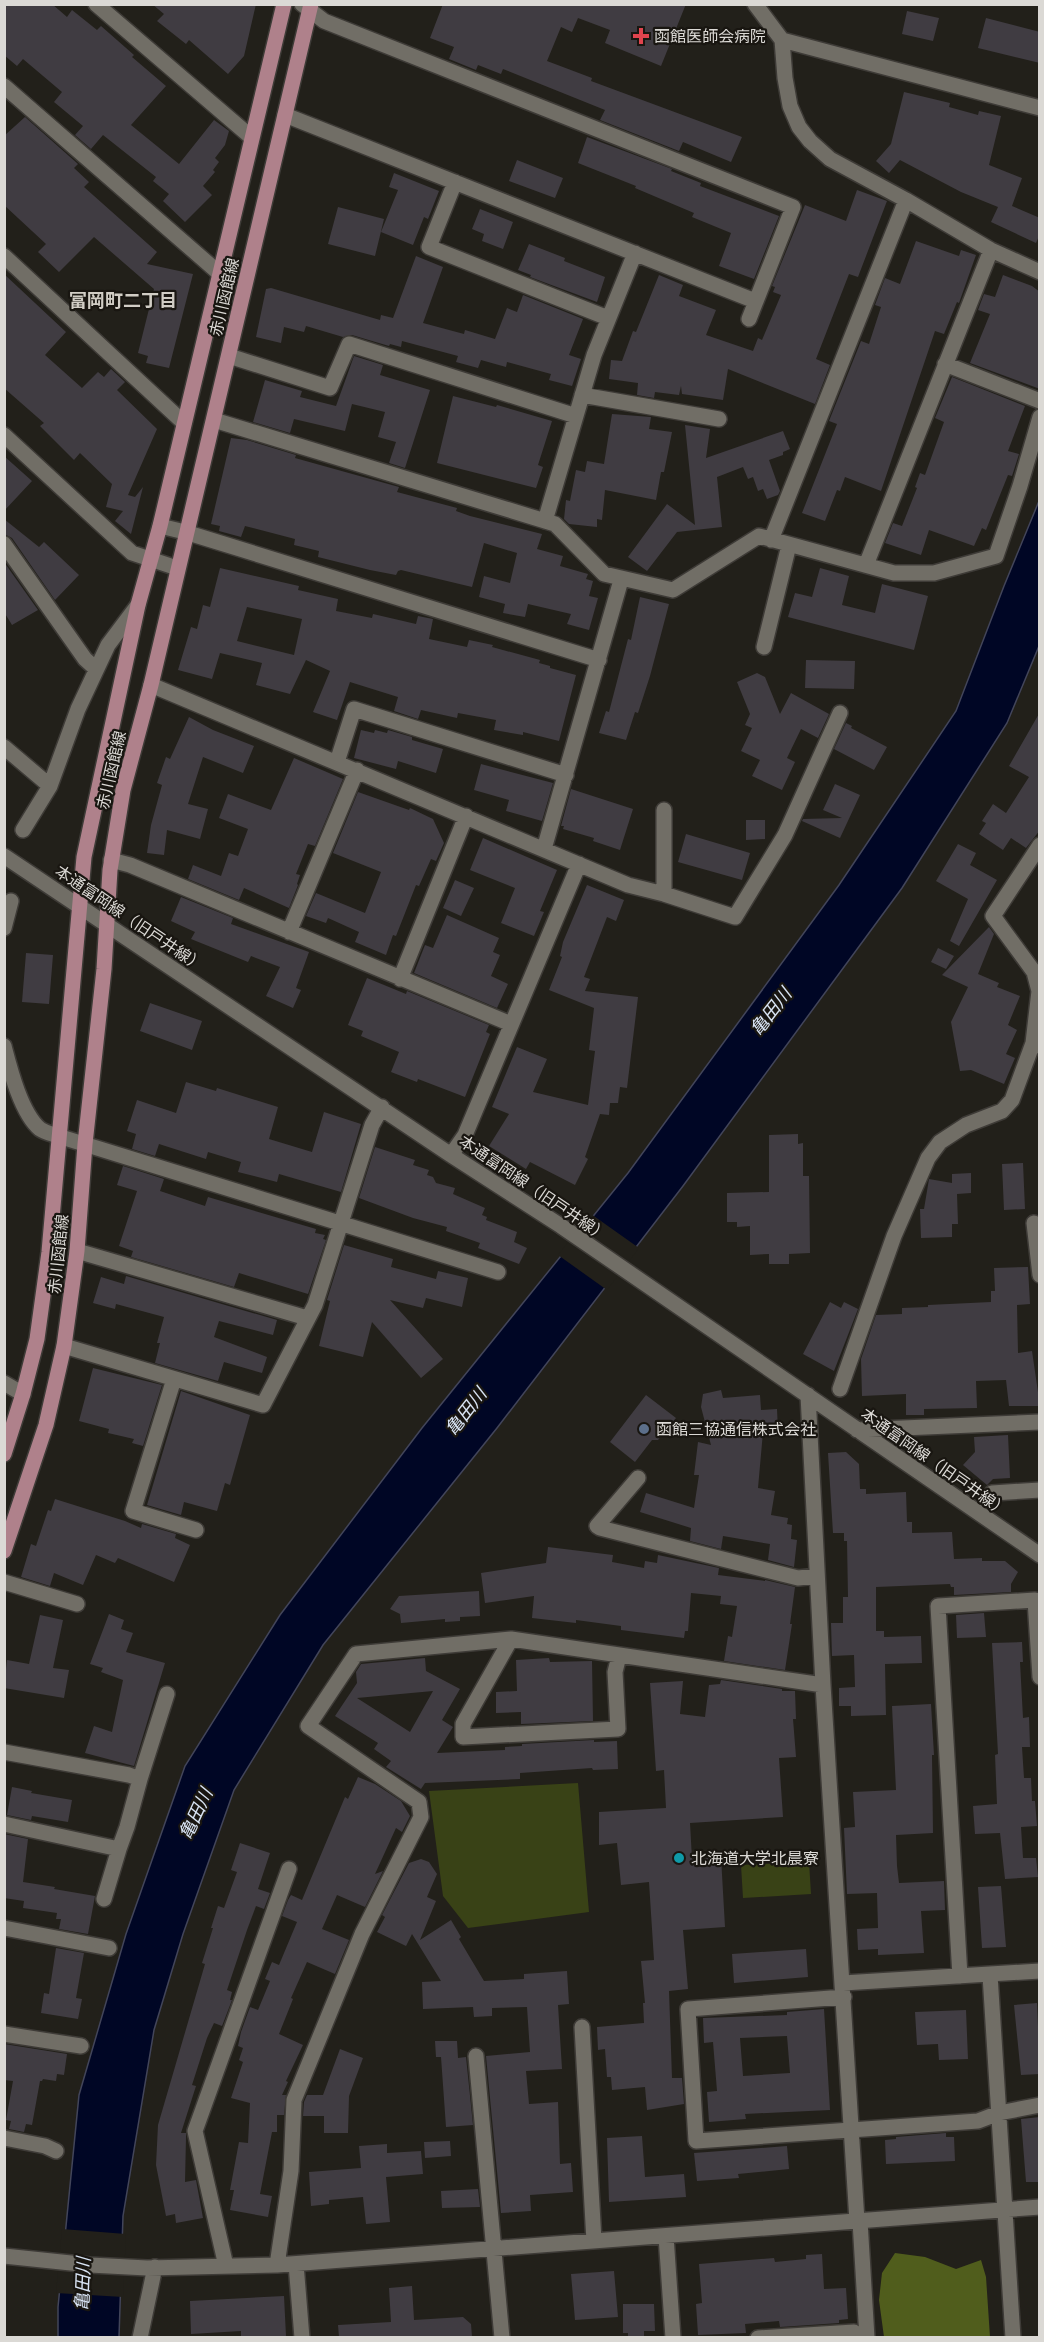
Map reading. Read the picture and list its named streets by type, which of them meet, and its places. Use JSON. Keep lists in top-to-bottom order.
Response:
{
  "streets": {
    "main road": ["赤川函館線"],
    "street": ["本通富岡線（旧戸井線）"]
  },
  "crossings": [
    ["赤川函館線", "本通富岡線（旧戸井線）"]
  ],
  "districts": ["富岡町二丁目"],
  "water": ["亀田川"],
  "places": {
    "health": ["函館医師会病院"],
    "other": ["函館三協通信株式会社", "北海道大学北晨寮"]
  }
}
